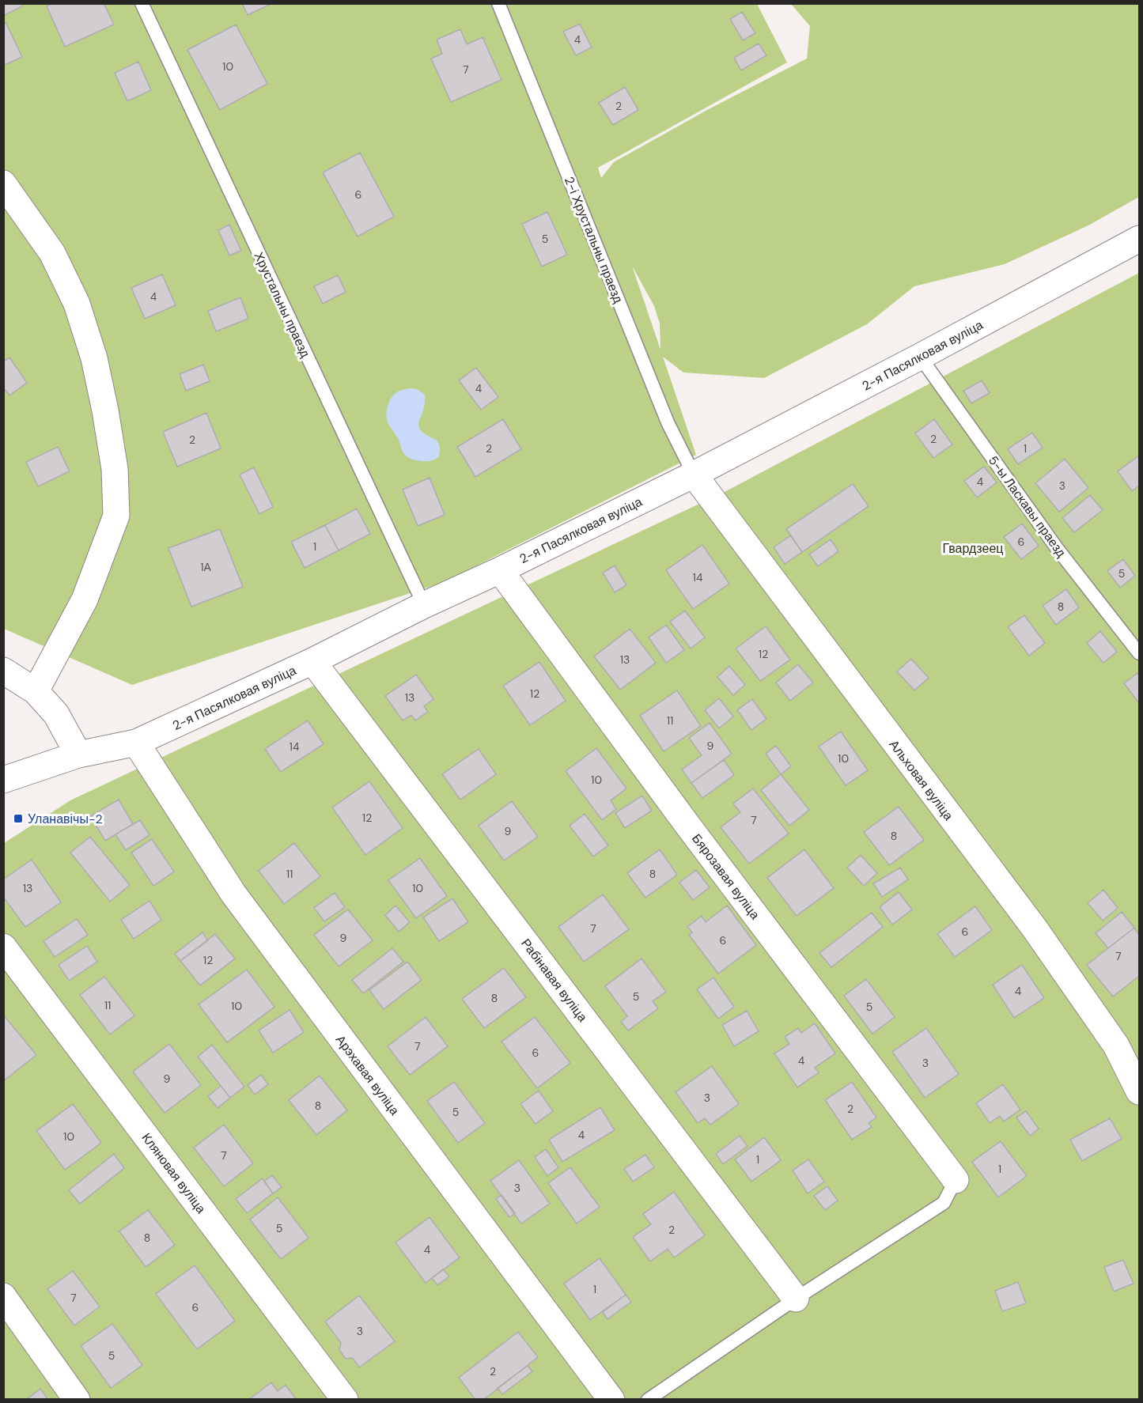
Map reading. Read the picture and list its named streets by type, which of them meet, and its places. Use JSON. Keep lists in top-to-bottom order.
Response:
{
  "streets": {
    "street": [
      "2-я Пасялковая вуліца",
      "Альховая вуліца",
      "Бярозавая вуліца",
      "Рабінавая вуліца",
      "Арэхавая вуліца",
      "Кляновая вуліца"
    ],
    "lane": ["2-і Хрустальны праезд", "Хрустальны праезд", "5-ы Ласкавы праезд"]
  },
  "crossings": [
    ["2-і Хрустальны праезд", "2-я Пасялковая вуліца"],
    ["2-і Хрустальны праезд", "Альховая вуліца"],
    ["Хрустальны праезд", "2-я Пасялковая вуліца"],
    ["2-я Пасялковая вуліца", "5-ы Ласкавы праезд"],
    ["2-я Пасялковая вуліца", "Альховая вуліца"],
    ["2-я Пасялковая вуліца", "Бярозавая вуліца"],
    ["2-я Пасялковая вуліца", "Рабінавая вуліца"],
    ["2-я Пасялковая вуліца", "Арэхавая вуліца"]
  ],
  "parks": ["Гвардзеец"],
  "places": {
    "transit": ["Уланавічы-2"]
  },
  "house_numbers": [
    "4",
    "10",
    "7",
    "2",
    "6",
    "5",
    "4",
    "4",
    "2",
    "2",
    "2",
    "1",
    "4",
    "3",
    "6",
    "1",
    "1А",
    "5",
    "14",
    "8",
    "12",
    "13",
    "12",
    "13",
    "11",
    "9",
    "14",
    "10",
    "10",
    "12",
    "7",
    "9",
    "8",
    "11",
    "8",
    "13",
    "10",
    "7",
    "6",
    "9",
    "6",
    "7",
    "12",
    "4",
    "5",
    "8",
    "11",
    "10",
    "5",
    "7",
    "6",
    "4",
    "3",
    "9",
    "3",
    "8",
    "2",
    "5",
    "4",
    "10",
    "7",
    "1",
    "1",
    "3",
    "5",
    "2",
    "8",
    "4",
    "1",
    "7",
    "6",
    "3",
    "5",
    "2"
  ]
}
